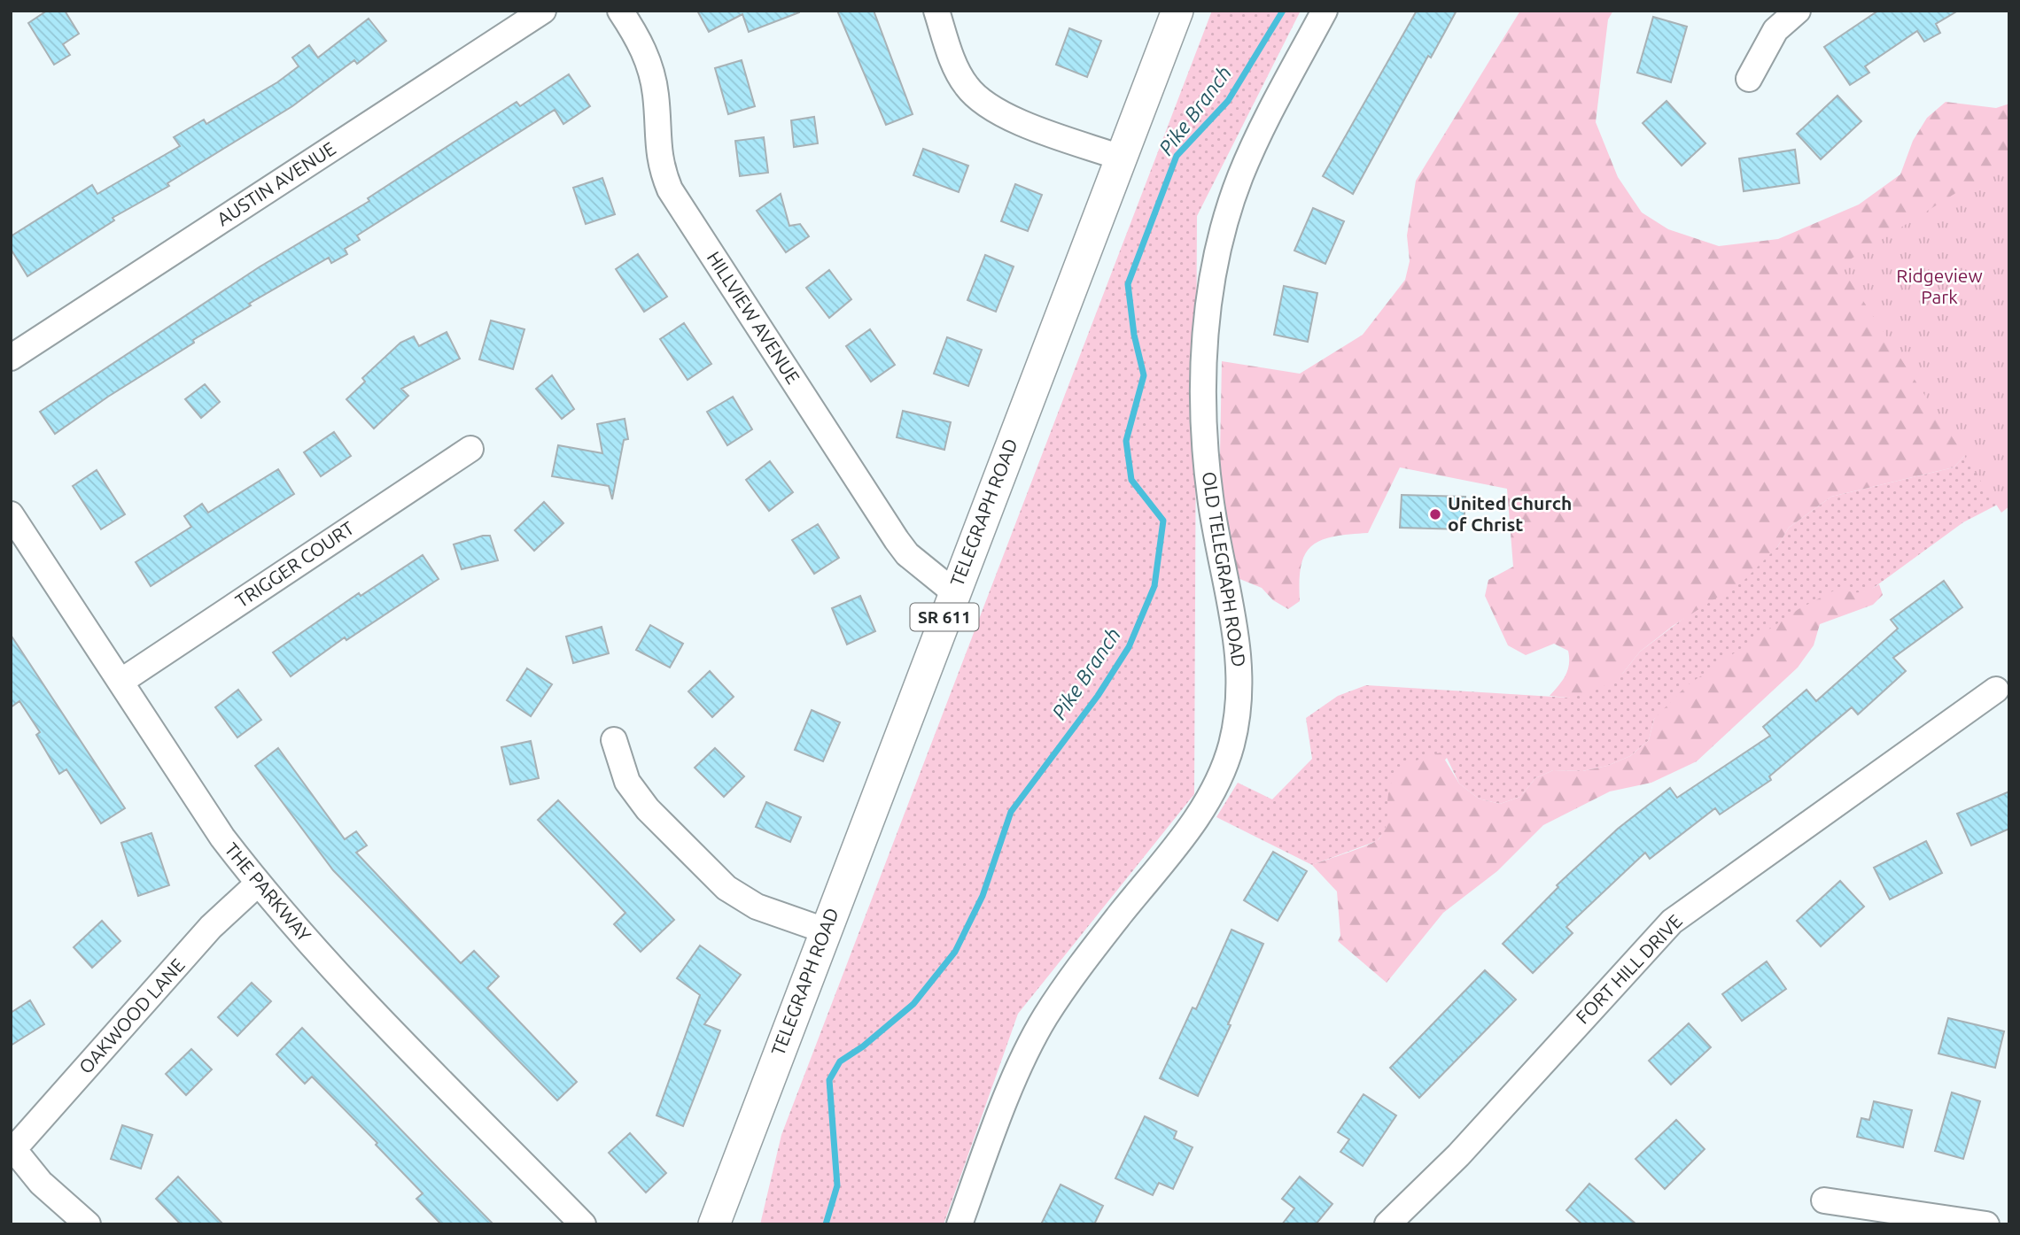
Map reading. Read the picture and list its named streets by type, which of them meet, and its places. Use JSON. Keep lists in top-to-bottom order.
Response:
{
  "streets": {
    "main road": ["TELEGRAPH ROAD", "SR 611"],
    "street": [
      "AUSTIN AVENUE",
      "HILLVIEW AVENUE",
      "TRIGGER COURT",
      "OLD TELEGRAPH ROAD",
      "THE PARKWAY",
      "FORT HILL DRIVE",
      "OAKWOOD LANE"
    ]
  },
  "crossings": [
    ["HILLVIEW AVENUE", "TELEGRAPH ROAD"],
    ["TRIGGER COURT", "THE PARKWAY"],
    ["THE PARKWAY", "OAKWOOD LANE"]
  ],
  "water": ["Pike Branch"],
  "parks": ["Ridgeview Park"],
  "places": ["United Church of Christ"]
}
